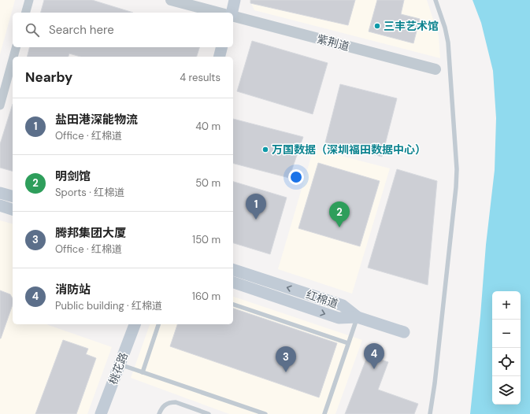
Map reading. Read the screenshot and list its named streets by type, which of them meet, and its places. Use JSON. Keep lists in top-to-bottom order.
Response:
{
  "streets": {
    "main road": ["红棉道", "桃花路"],
    "street": ["紫荆道"]
  },
  "places": ["三丰艺术馆", "万国数据（深圳福田数据中心）"],
  "page": {
    "search": "Search here",
    "heading": ["Nearby", "4 results"],
    "list": [
      {
        "mark": "1",
        "name": "盐田港深能物流",
        "note": "Office · 红棉道",
        "value": "40 m"
      },
      {
        "mark": "2",
        "name": "明剑馆",
        "note": "Sports · 红棉道",
        "value": "50 m"
      },
      {
        "mark": "3",
        "name": "腾邦集团大厦",
        "note": "Office · 红棉道",
        "value": "150 m"
      },
      {
        "mark": "4",
        "name": "消防站",
        "note": "Public building · 红棉道",
        "value": "160 m"
      }
    ],
    "pins": [
      "1",
      "2",
      "4",
      "3"
    ],
    "map_buttons": ["+", "−"]
  }
}
